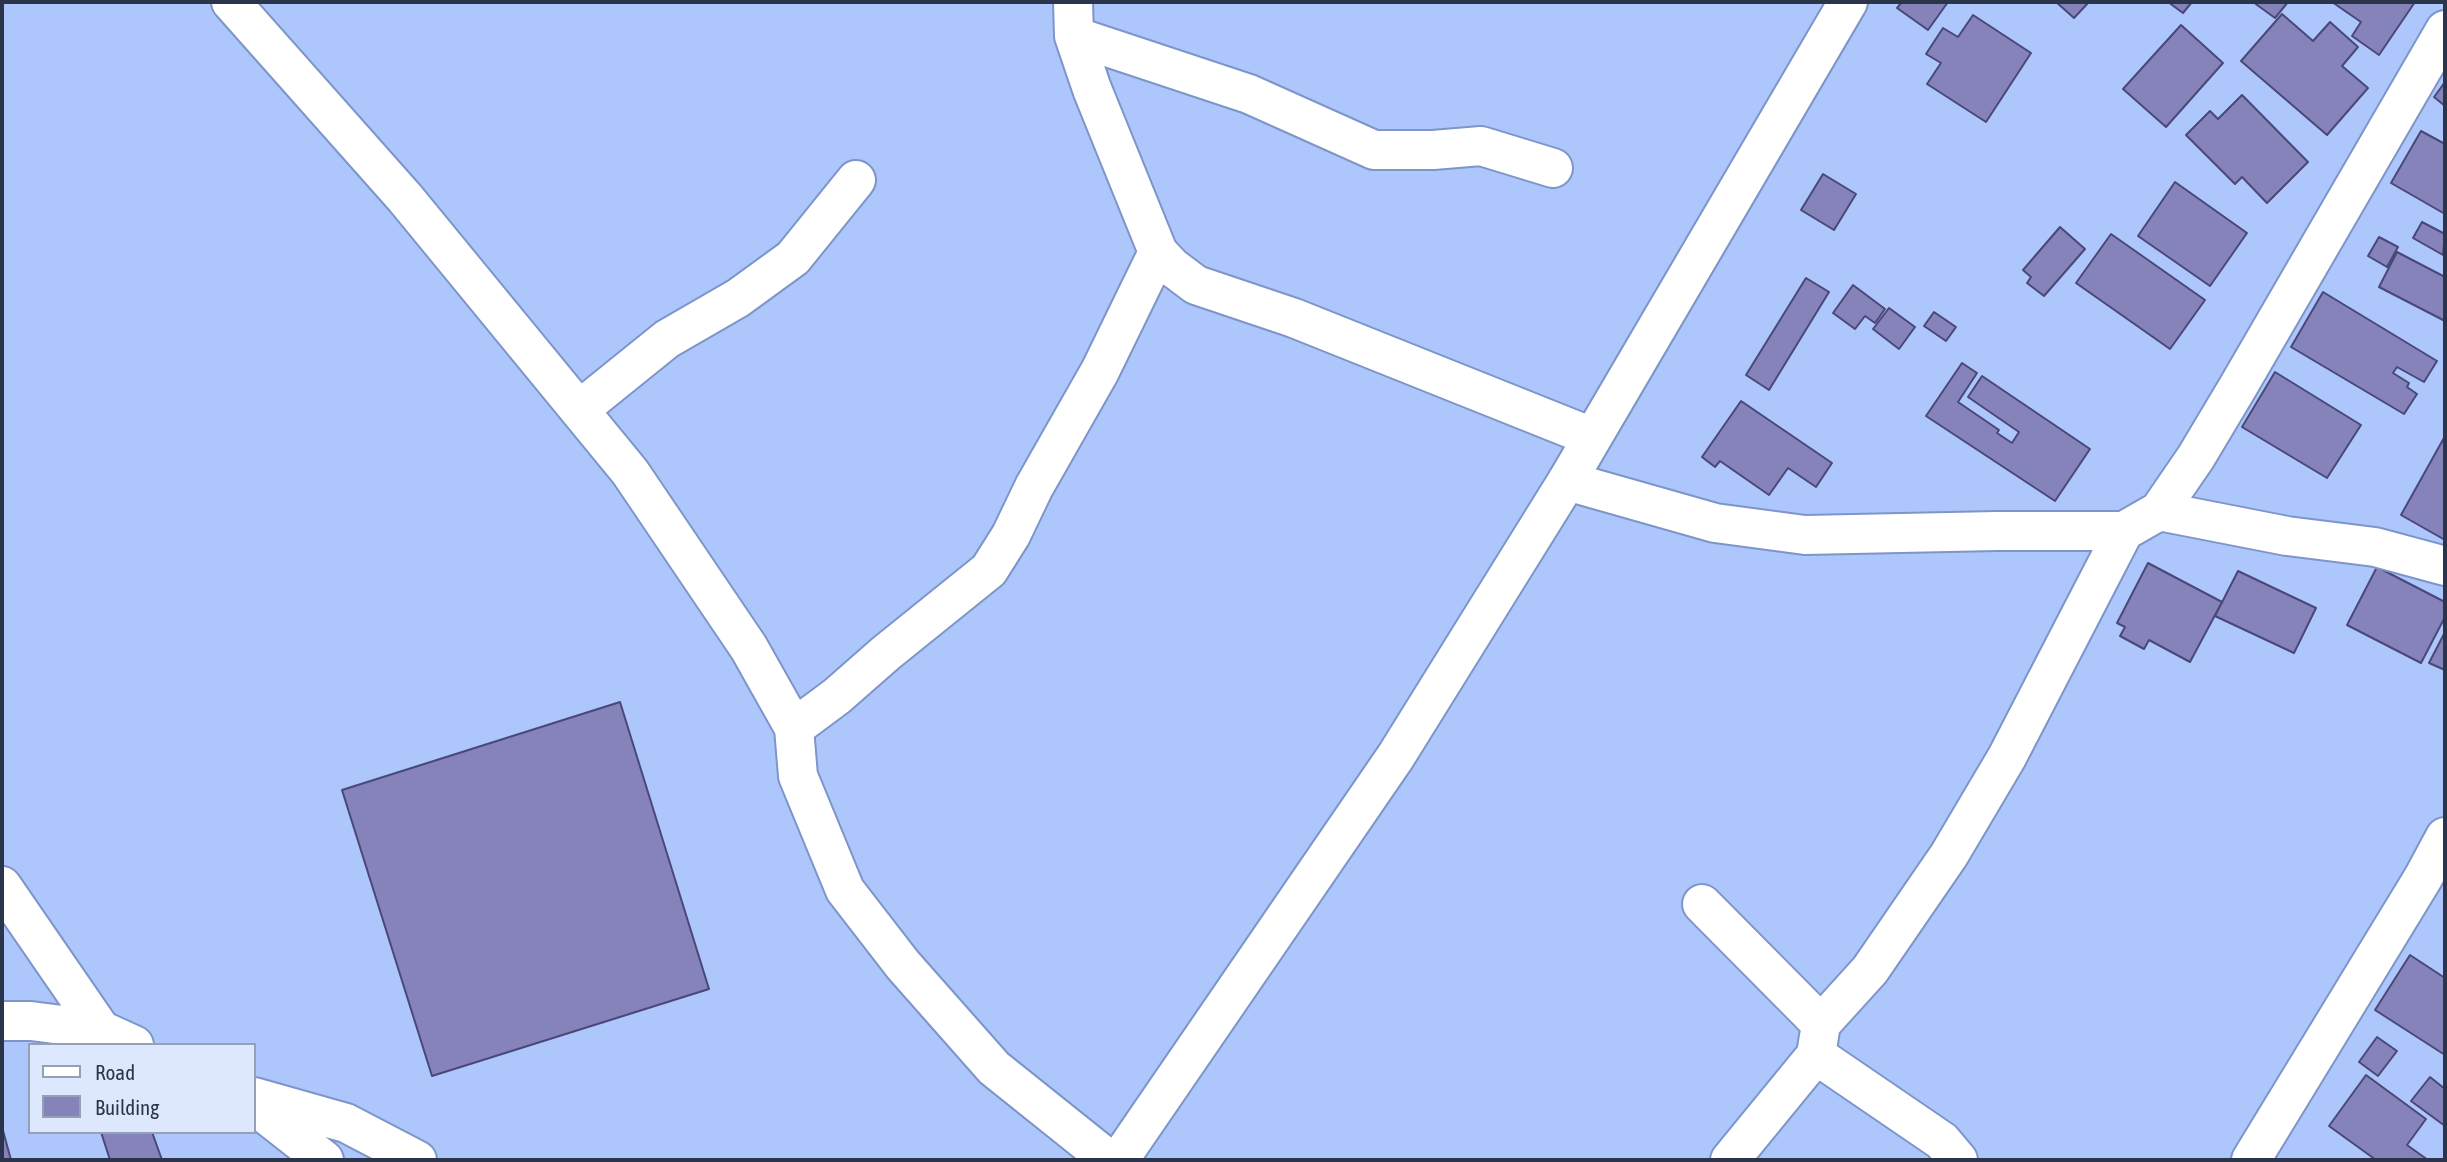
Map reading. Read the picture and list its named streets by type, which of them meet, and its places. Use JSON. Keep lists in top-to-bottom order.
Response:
{
  "legend": ["Road", "Building"]
}
